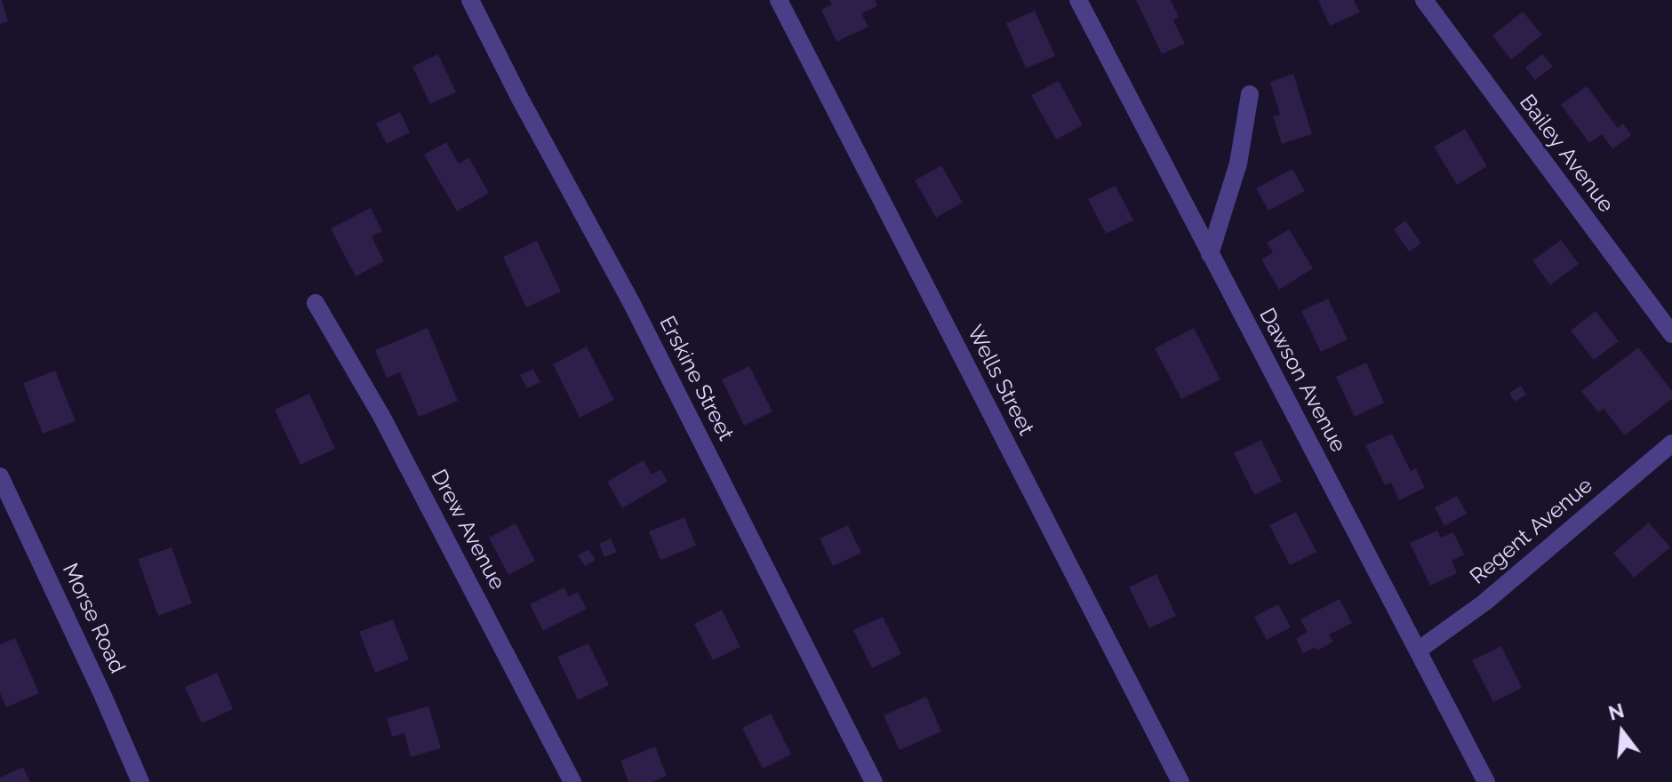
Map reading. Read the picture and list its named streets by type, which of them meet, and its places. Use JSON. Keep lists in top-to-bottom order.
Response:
{
  "streets": {
    "street": [
      "Bailey Avenue",
      "Erskine Street",
      "Wells Street",
      "Dawson Avenue",
      "Drew Avenue",
      "Regent Avenue",
      "Morse Road"
    ]
  },
  "crossings": [
    ["Dawson Avenue", "Regent Avenue"]
  ],
  "north": "top"
}
